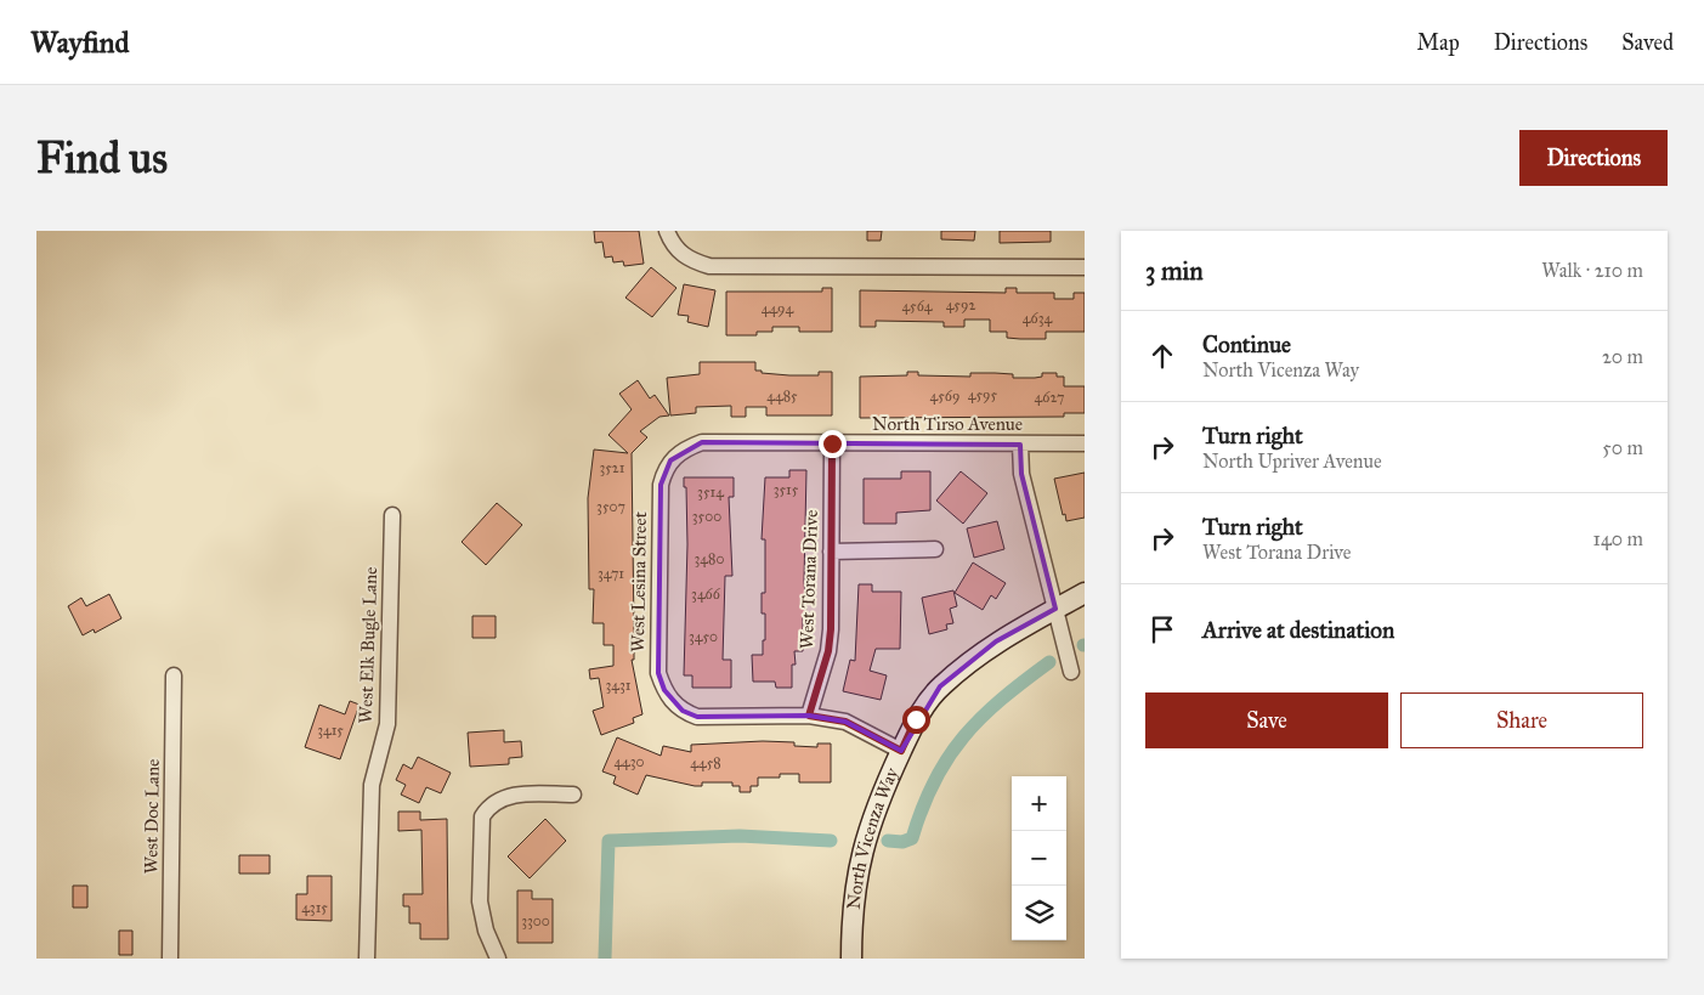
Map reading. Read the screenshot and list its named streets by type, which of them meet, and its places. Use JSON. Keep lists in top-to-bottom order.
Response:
{
  "streets": {
    "street": [
      "North Tirso Avenue",
      "West Torana Drive",
      "West Lesina Street",
      "West Elk Bugle Lane",
      "West Doc Lane",
      "North Vicenza Way"
    ]
  },
  "crossings": [
    ["North Tirso Avenue", "West Torana Drive"],
    ["North Tirso Avenue", "West Lesina Street"],
    ["West Torana Drive", "West Lesina Street"]
  ],
  "house_numbers": [
    "4592",
    "4564",
    "4494",
    "4634",
    "4595",
    "4485",
    "4569",
    "4627",
    "3521",
    "3515",
    "3514",
    "3507",
    "3500",
    "3480",
    "3471",
    "3466",
    "3450",
    "3431",
    "3415",
    "4430",
    "4458",
    "4315",
    "3300"
  ],
  "page": {
    "header": "Wayfind",
    "nav": ["Map", "Directions", "Saved"],
    "buttons": [
      "Directions",
      ["Save", "Share"]
    ],
    "title": "Find us",
    "heading": ["3 min", "Walk · 210 m"],
    "list": [
      ["Continue", "North Vicenza Way", "20 m"],
      ["Turn right", "North Upriver Avenue", "50 m"],
      ["Turn right", "West Torana Drive", "140 m"],
      "Arrive at destination"
    ],
    "map_buttons": ["+", "−"]
  }
}
